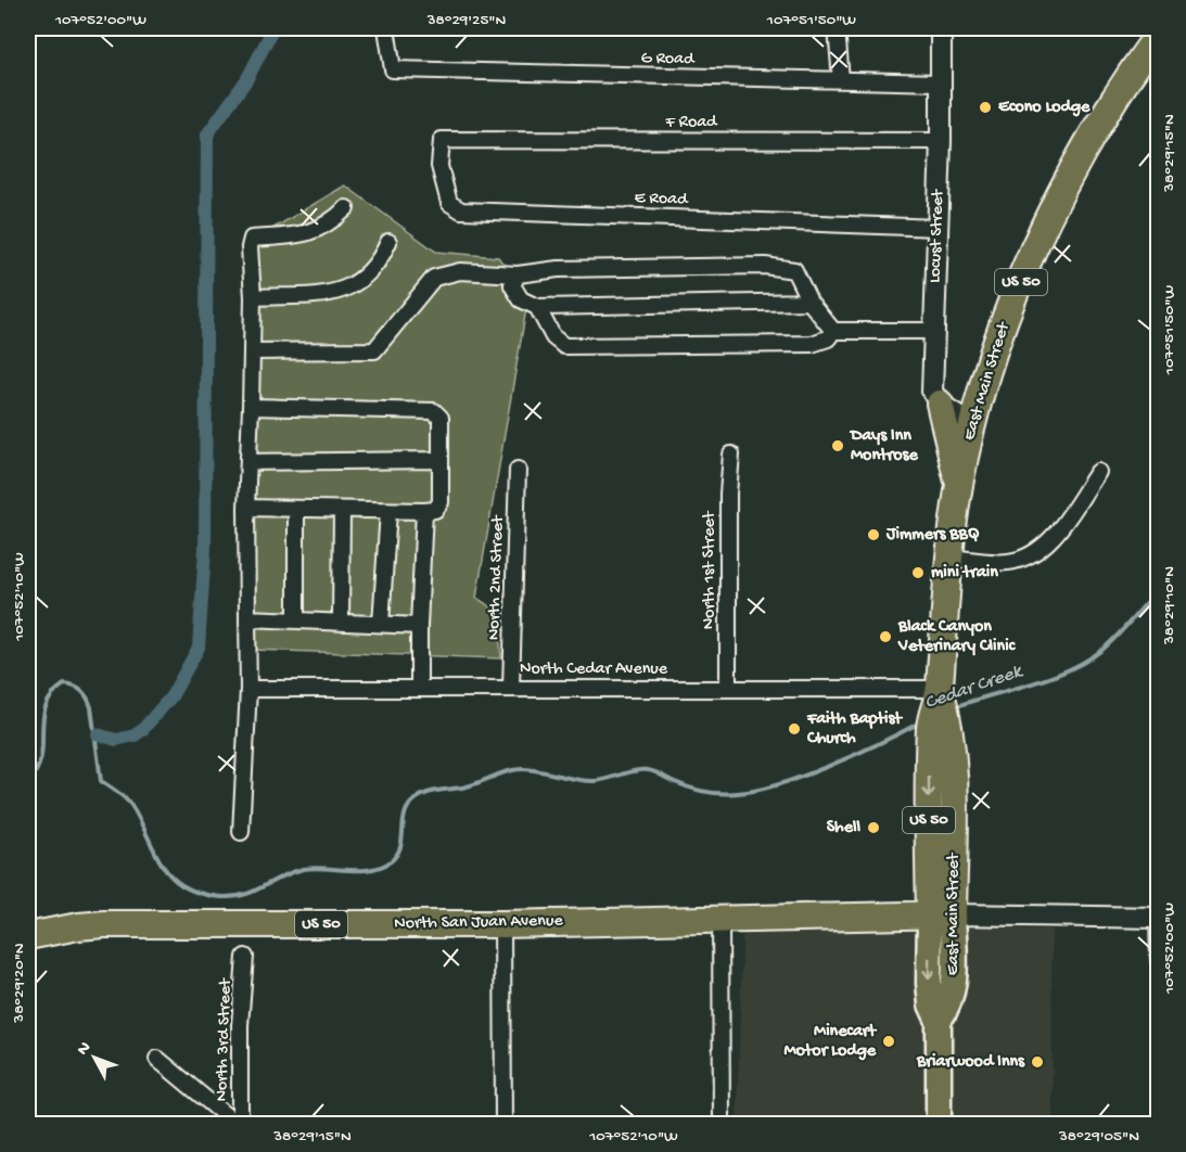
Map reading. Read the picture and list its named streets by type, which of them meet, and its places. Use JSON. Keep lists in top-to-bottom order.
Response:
{
  "streets": {
    "highway": ["US 50", "East Main Street", "North San Juan Avenue"],
    "street": [
      "G Road",
      "F Road",
      "E Road",
      "Locust Street",
      "North 1st Street",
      "North 2nd Street",
      "North Cedar Avenue",
      "North 3rd Street"
    ]
  },
  "crossings": [
    ["G Road", "Locust Street"],
    ["F Road", "E Road"],
    ["F Road", "Locust Street"],
    ["E Road", "Locust Street"],
    ["East Main Street", "North Cedar Avenue"],
    ["East Main Street", "North San Juan Avenue"],
    ["North 1st Street", "North Cedar Avenue"],
    ["North 2nd Street", "North Cedar Avenue"]
  ],
  "water": ["Cedar Creek"],
  "places": [
    "Econo Lodge",
    "Days Inn Montrose",
    "Jimmers BBQ",
    "mini train",
    "Black Canyon Veterinary Clinic",
    "Faith Baptist Church",
    "Shell",
    "Minecart Motor Lodge",
    "Briarwood Inns"
  ],
  "north": "top left",
  "coordinates": [
    "107°52'00\"W",
    "38°29'25\"N",
    "107°51'50\"W",
    "38°29'15\"N",
    "107°52'10\"W",
    "38°29'10\"N",
    "38°29'20\"N",
    "38°29'05\"N"
  ]
}
